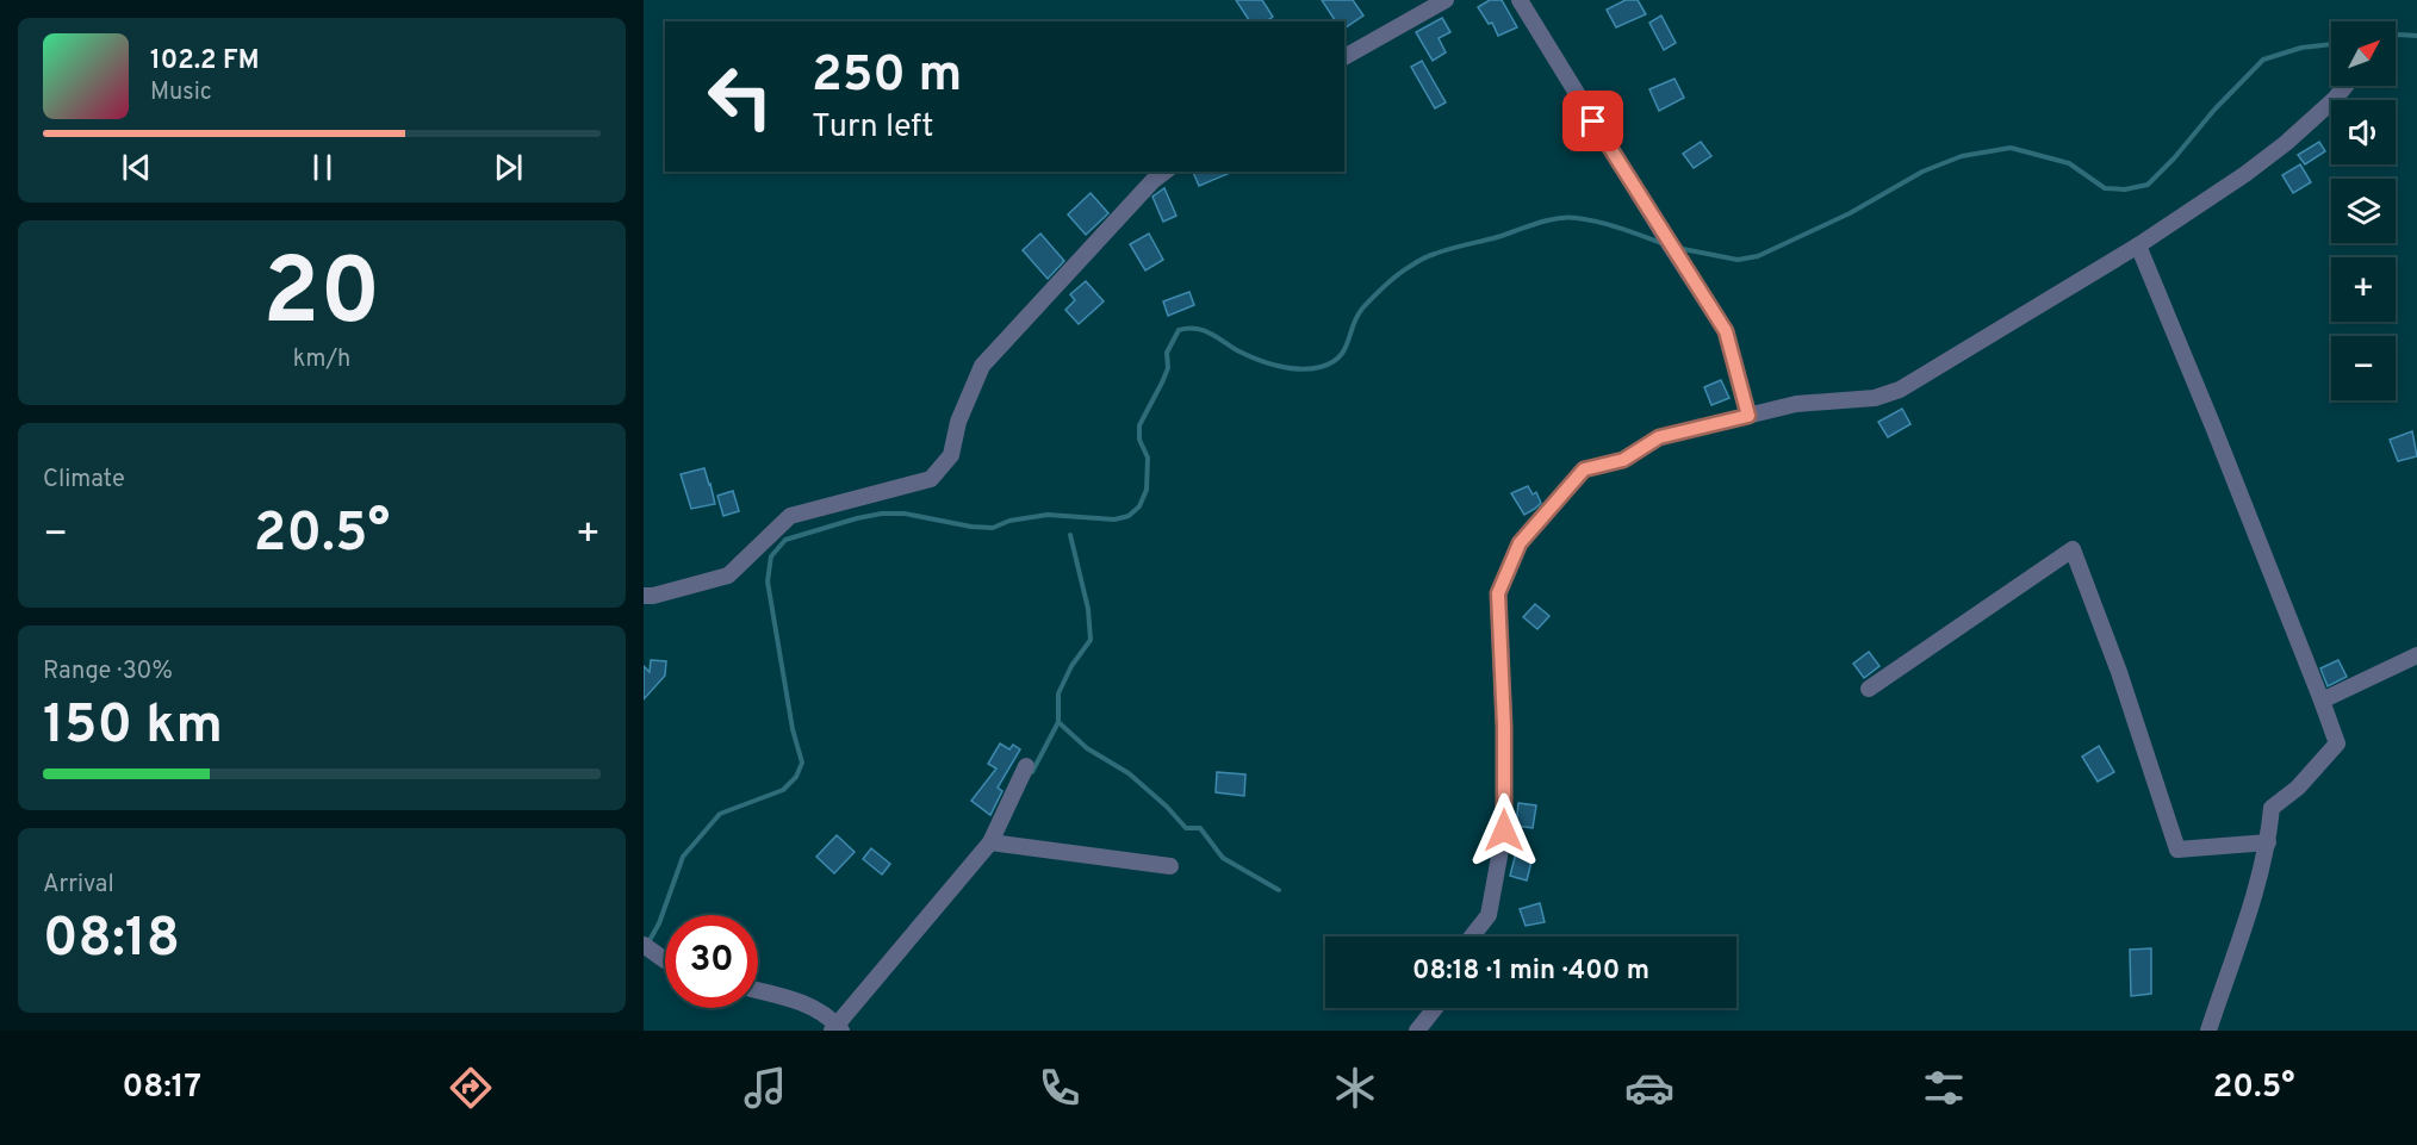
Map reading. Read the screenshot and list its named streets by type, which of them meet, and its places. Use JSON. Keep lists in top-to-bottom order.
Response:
{
  "north": "top right",
  "page": {
    "map_buttons": ["+", "−"],
    "turn": ["250 m", "Turn left"],
    "song": ["102.2 FM", "Music"],
    "tile": [
      ["20", "km/h"],
      "Climate",
      ["Range · 30%", "150 km"],
      ["Arrival", "08:18"]
    ],
    "heat": ["−", "20.5°", "+"],
    "limit": "30",
    "trip": "08:18 · 1 min · 400 m",
    "tabs": ["08:17", "20.5°"]
  }
}
